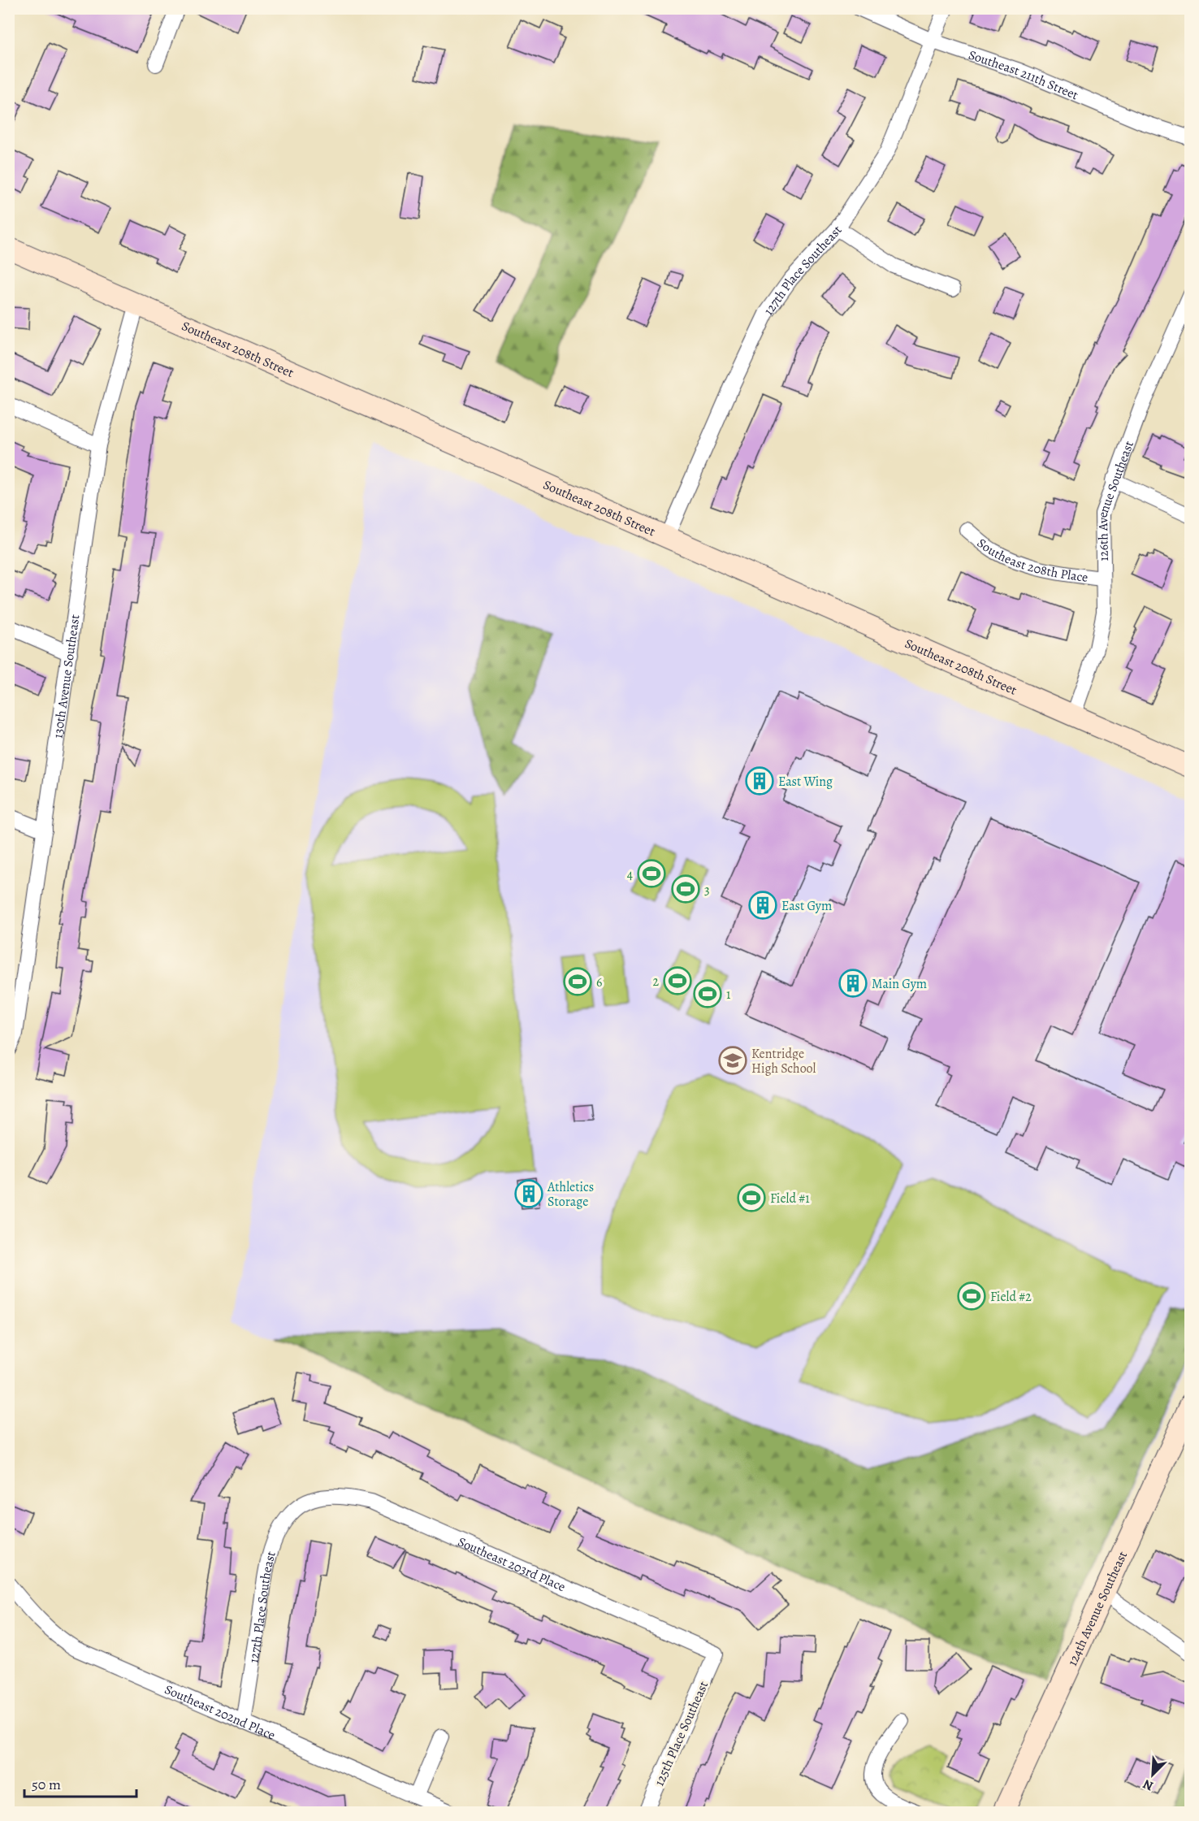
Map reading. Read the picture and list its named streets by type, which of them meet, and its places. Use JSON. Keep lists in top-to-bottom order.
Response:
{
  "streets": {
    "main road": ["Southeast 208th Street", "124th Avenue Southeast"],
    "street": [
      "Southeast 211th Street",
      "127th Place Southeast",
      "126th Avenue Southeast",
      "Southeast 208th Place",
      "130th Avenue Southeast",
      "Southeast 203rd Place",
      "Southeast 202nd Place",
      "125th Place Southeast"
    ]
  },
  "crossings": [
    ["Southeast 211th Street", "127th Place Southeast"],
    ["127th Place Southeast", "Southeast 208th Street"],
    ["127th Place Southeast", "Southeast 203rd Place"],
    ["127th Place Southeast", "Southeast 202nd Place"],
    ["Southeast 208th Street", "126th Avenue Southeast"],
    ["Southeast 208th Street", "130th Avenue Southeast"],
    ["126th Avenue Southeast", "Southeast 208th Place"],
    ["Southeast 203rd Place", "125th Place Southeast"]
  ],
  "places": {
    "building": [
      "East Wing",
      "East Gym",
      "Main Gym",
      "Athletics Storage"
    ],
    "sports": [
      "4",
      "3",
      "2",
      "6",
      "1",
      "Field #1",
      "Field #2"
    ],
    "school or university": ["Kentridge High School"]
  },
  "scale_bar": "50 m",
  "north": "bottom left"
}
